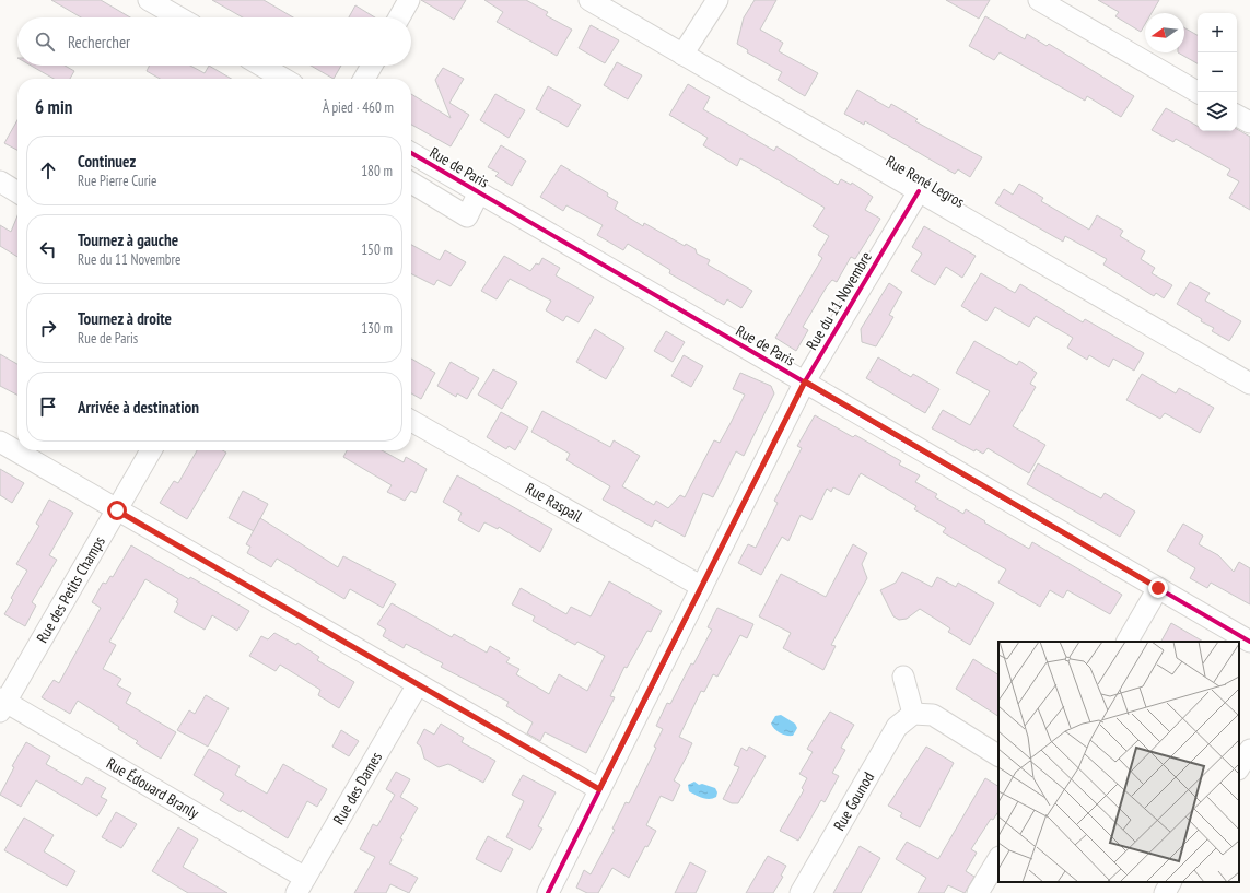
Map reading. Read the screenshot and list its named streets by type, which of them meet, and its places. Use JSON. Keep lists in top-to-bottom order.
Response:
{
  "streets": {
    "street": [
      "Rue de Paris",
      "Rue René Legros",
      "Rue du 11 Novembre",
      "Rue Raspail",
      "Rue des Petits Champs",
      "Rue Édouard Branly",
      "Rue des Dames",
      "Rue Gounod"
    ]
  },
  "crossings": [
    ["Rue de Paris", "Rue du 11 Novembre"],
    ["Rue René Legros", "Rue du 11 Novembre"],
    ["Rue du 11 Novembre", "Rue Raspail"],
    ["Rue des Petits Champs", "Rue Édouard Branly"],
    ["Rue Édouard Branly", "Rue des Dames"]
  ],
  "north": "left",
  "page": {
    "map_buttons": ["+", "−"],
    "search": "Rechercher",
    "heading": ["6 min", "À pied · 460 m"],
    "list": [
      ["Continuez", "Rue Pierre Curie", "180 m"],
      ["Tournez à gauche", "Rue du 11 Novembre", "150 m"],
      ["Tournez à droite", "Rue de Paris", "130 m"],
      "Arrivée à destination"
    ]
  }
}
